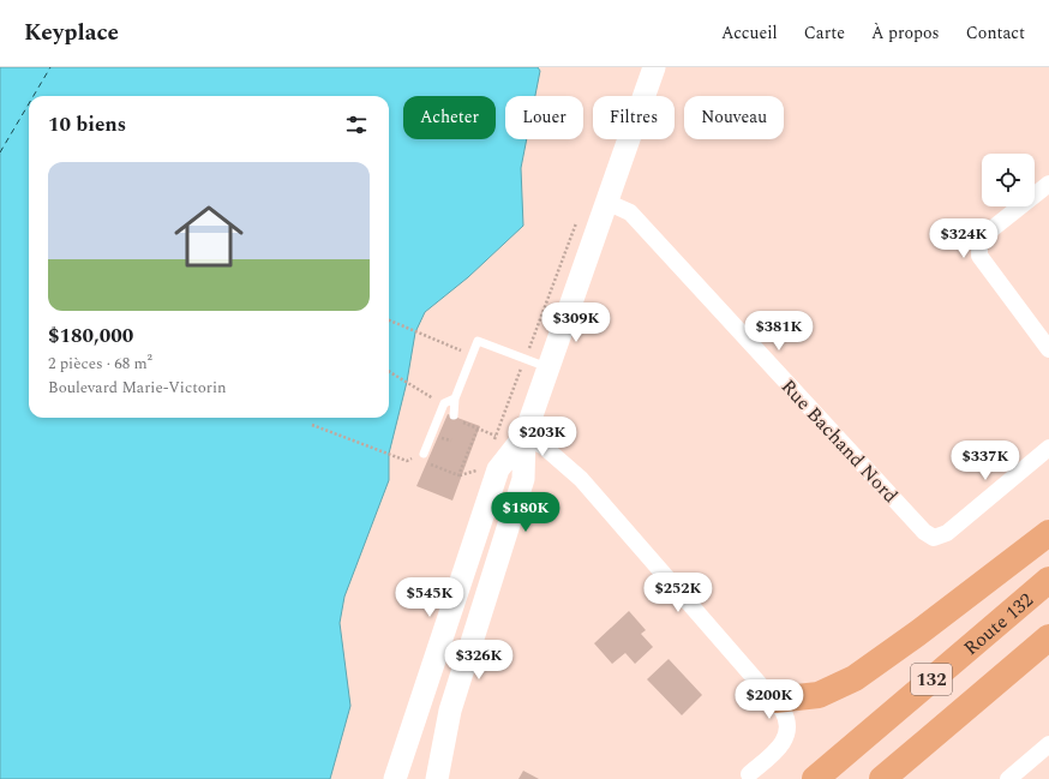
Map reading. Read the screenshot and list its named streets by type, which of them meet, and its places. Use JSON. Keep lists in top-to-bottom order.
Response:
{
  "streets": {
    "highway": ["Route 132", "132"],
    "street": ["Rue Bachand Nord"]
  },
  "page": {
    "header": "Keyplace",
    "nav": [
      "Accueil",
      "Carte",
      "À propos",
      "Contact"
    ],
    "chip": [
      "Acheter",
      "Louer",
      "Filtres",
      "Nouveau"
    ],
    "heading": "10 biens",
    "list": [
      {
        "name": "$180,000",
        "note": "2 pièces · 68 m² · Boulevard Marie-Victorin"
      }
    ],
    "price": [
      "$324K",
      "$309K",
      "$381K",
      "$203K",
      "$337K",
      "$180K",
      "$252K",
      "$545K",
      "$326K",
      "$200K"
    ]
  }
}
